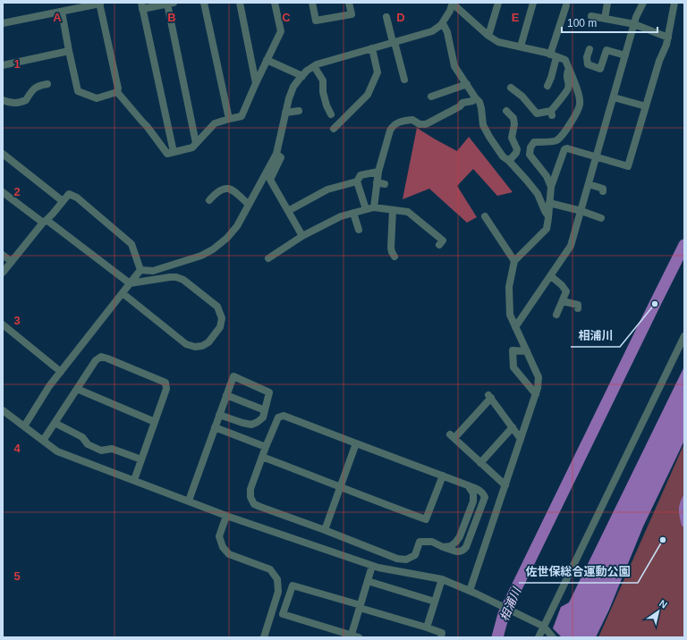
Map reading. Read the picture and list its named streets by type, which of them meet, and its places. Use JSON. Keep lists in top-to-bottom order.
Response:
{
  "water": ["相浦川"],
  "places": ["相浦川", "佐世保総合運動公園"],
  "scale_bar": "100 m",
  "north": "top right",
  "grid": {
    "columns": [
      "A",
      "B",
      "C",
      "D",
      "E"
    ],
    "rows": [
      "1",
      "2",
      "3",
      "4",
      "5"
    ]
  }
}
